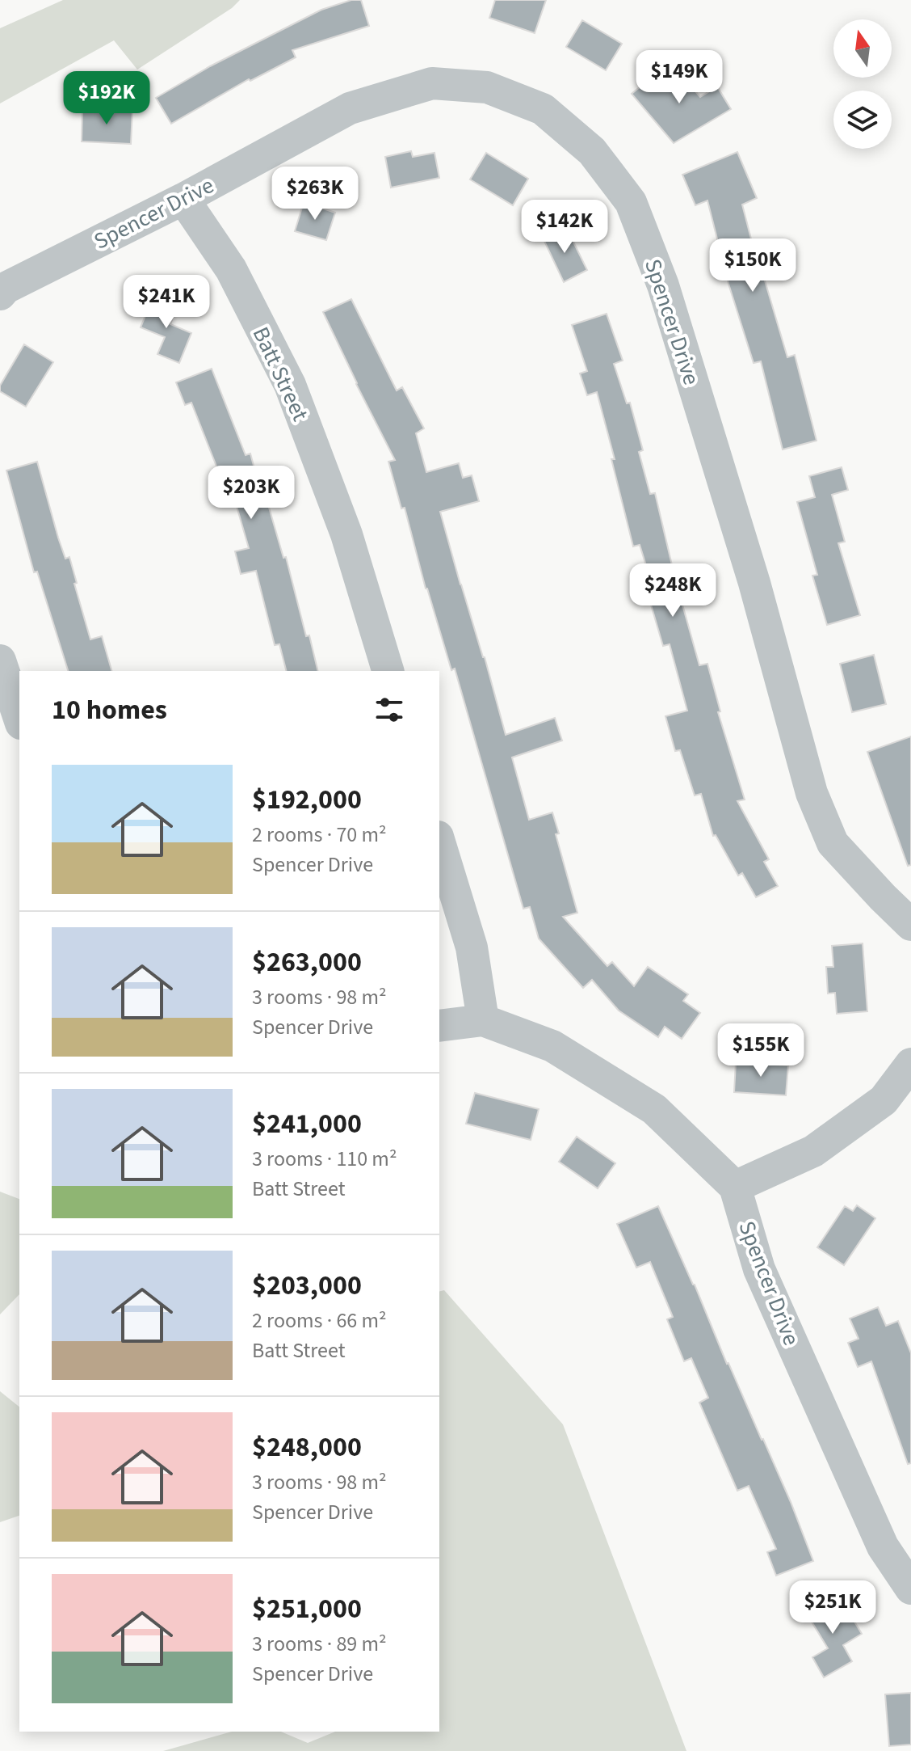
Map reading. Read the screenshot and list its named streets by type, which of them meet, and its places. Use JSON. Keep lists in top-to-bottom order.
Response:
{
  "streets": {
    "street": ["Spencer Drive", "Batt Street"]
  },
  "crossings": [
    ["Spencer Drive", "Batt Street"]
  ],
  "north": "top",
  "page": {
    "price": [
      "$149K",
      "$192K",
      "$263K",
      "$142K",
      "$150K",
      "$241K",
      "$203K",
      "$248K",
      "$155K",
      "$251K"
    ],
    "heading": "10 homes",
    "list": [
      {
        "name": "$192,000",
        "note": "2 rooms · 70 m² · Spencer Drive"
      },
      {
        "name": "$263,000",
        "note": "3 rooms · 98 m² · Spencer Drive"
      },
      {
        "name": "$241,000",
        "note": "3 rooms · 110 m² · Batt Street"
      },
      {
        "name": "$203,000",
        "note": "2 rooms · 66 m² · Batt Street"
      },
      {
        "name": "$248,000",
        "note": "3 rooms · 98 m² · Spencer Drive"
      },
      {
        "name": "$251,000",
        "note": "3 rooms · 89 m² · Spencer Drive"
      }
    ]
  }
}
